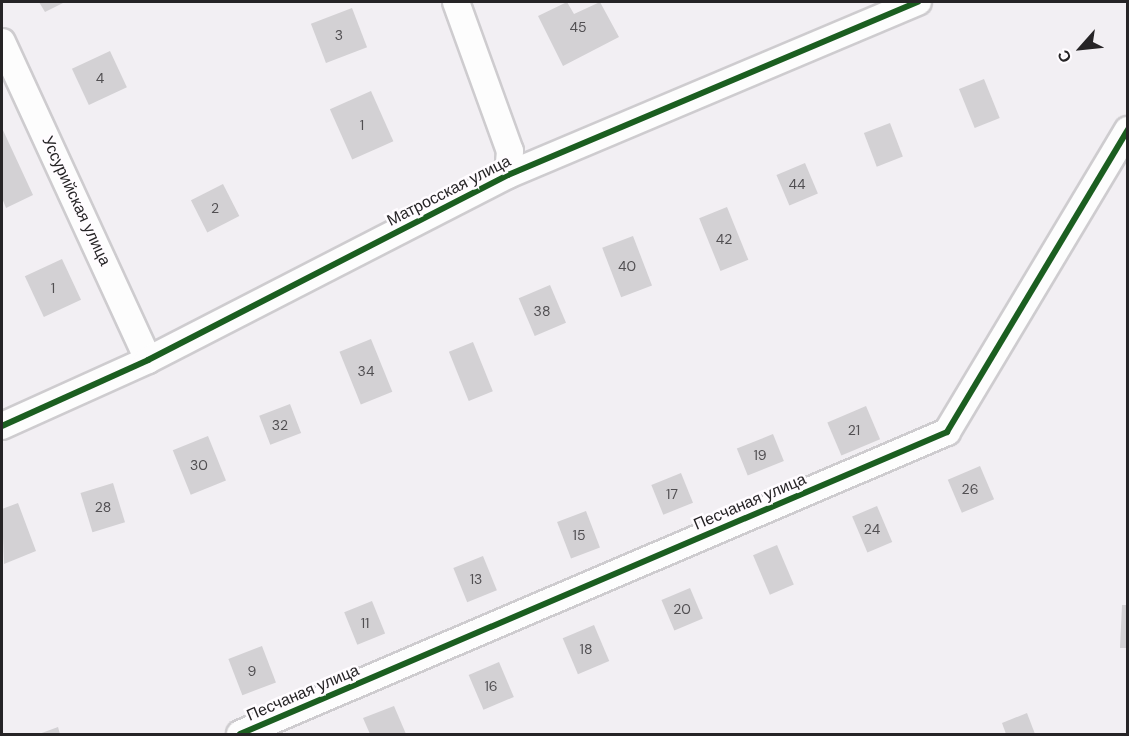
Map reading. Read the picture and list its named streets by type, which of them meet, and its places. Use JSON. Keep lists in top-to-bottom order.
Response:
{
  "streets": {
    "street": ["Матросская улица", "Уссурийская улица", "Песчаная улица"]
  },
  "crossings": [
    ["Матросская улица", "Уссурийская улица"]
  ],
  "house_numbers": [
    "45",
    "3",
    "4",
    "1",
    "44",
    "2",
    "42",
    "40",
    "1",
    "38",
    "34",
    "32",
    "21",
    "19",
    "30",
    "26",
    "17",
    "28",
    "24",
    "15",
    "13",
    "20",
    "11",
    "18",
    "9",
    "16"
  ],
  "north": "bottom left"
}
